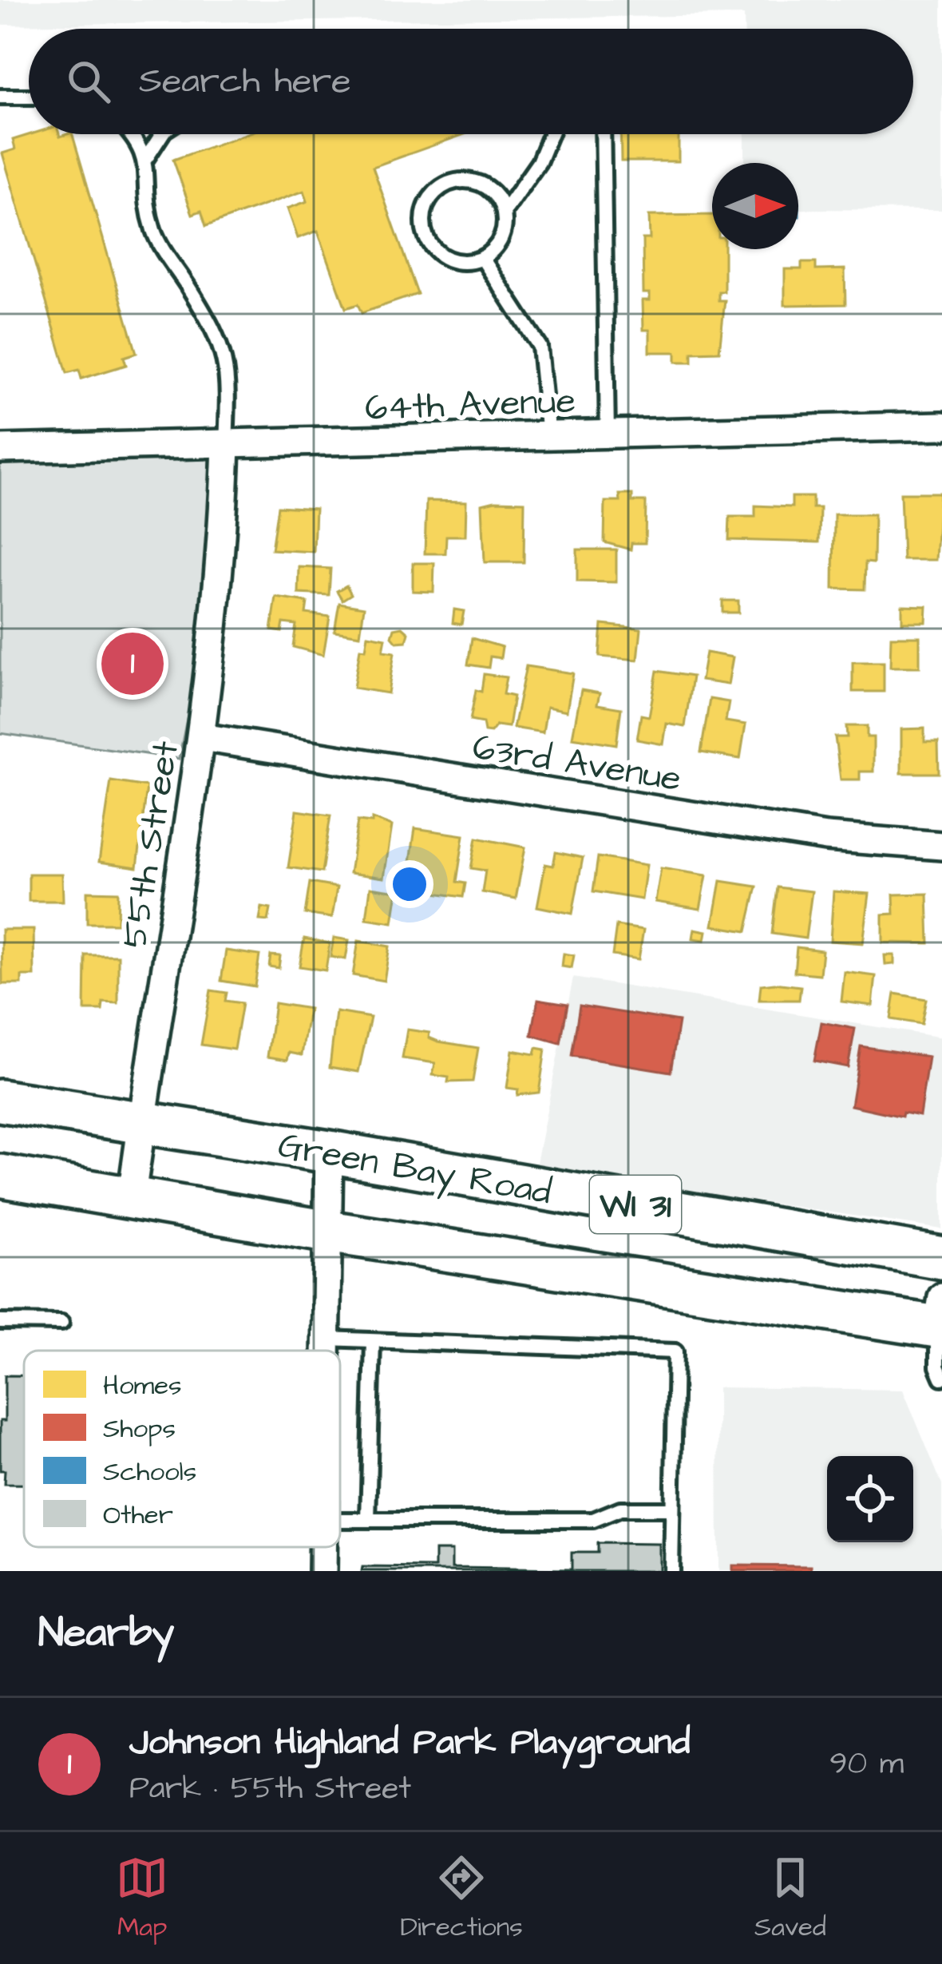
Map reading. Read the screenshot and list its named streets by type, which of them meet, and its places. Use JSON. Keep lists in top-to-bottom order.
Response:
{
  "streets": {
    "main road": ["Green Bay Road", "WI 31"],
    "street": ["64th Avenue", "63rd Avenue", "55th Street"]
  },
  "crossings": [
    ["64th Avenue", "55th Street"],
    ["63rd Avenue", "55th Street"],
    ["55th Street", "Green Bay Road"]
  ],
  "legend": [
    "Homes",
    "Shops",
    "Schools",
    "Other"
  ],
  "north": "right",
  "page": {
    "search": "Search here",
    "pins": "1",
    "heading": "Nearby",
    "list": [
      {
        "mark": "1",
        "name": "Johnson Highland Park Playground",
        "note": "Park · 55th Street",
        "value": "90 m"
      }
    ],
    "nav": ["Map", "Directions", "Saved"]
  }
}
